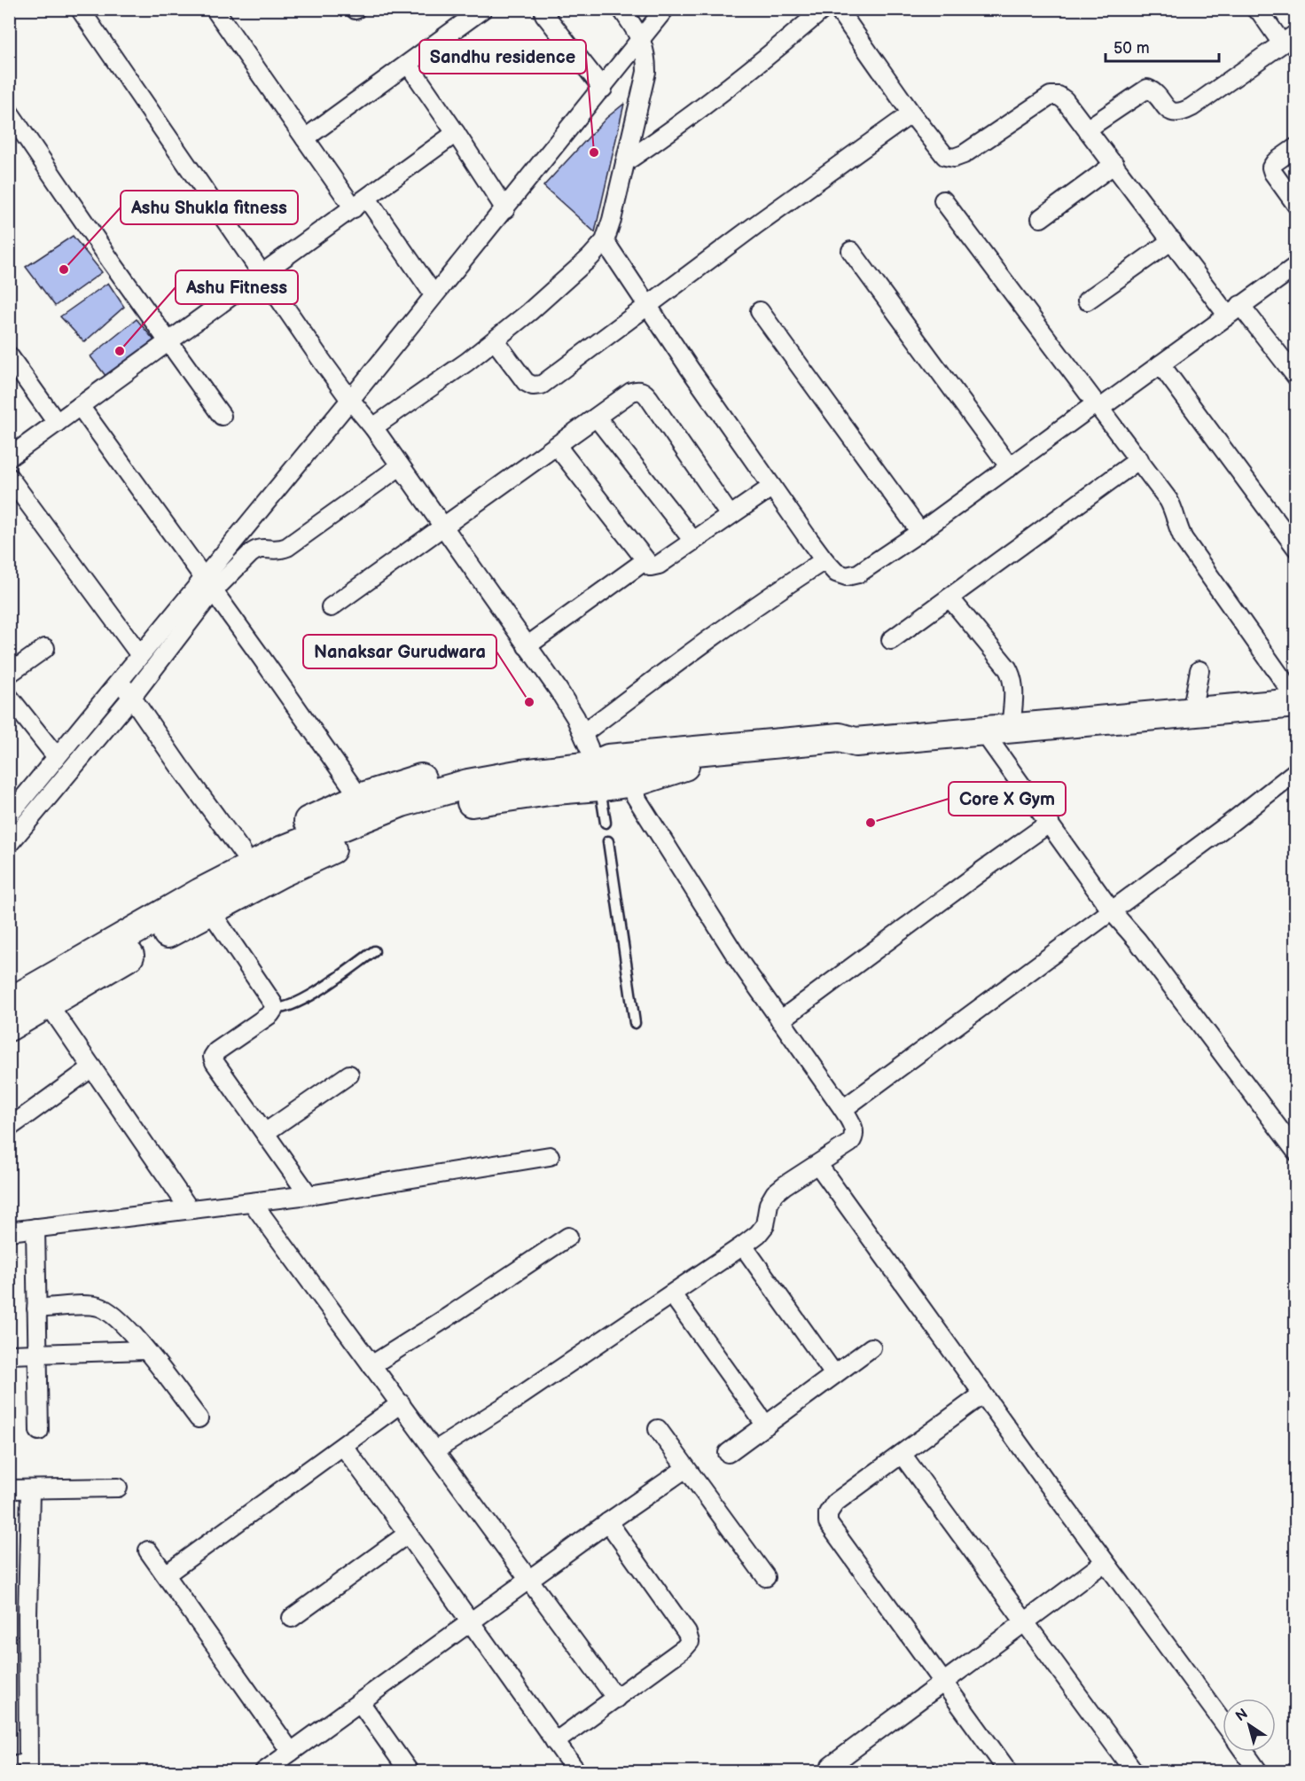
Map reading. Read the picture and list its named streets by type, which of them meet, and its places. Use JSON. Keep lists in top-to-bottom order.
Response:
{
  "places": [
    "Sandhu residence",
    "Ashu Shukla fitness",
    "Ashu Fitness",
    "Nanaksar Gurudwara",
    "Core X Gym"
  ],
  "scale_bar": "50 m",
  "north": "top left"
}
